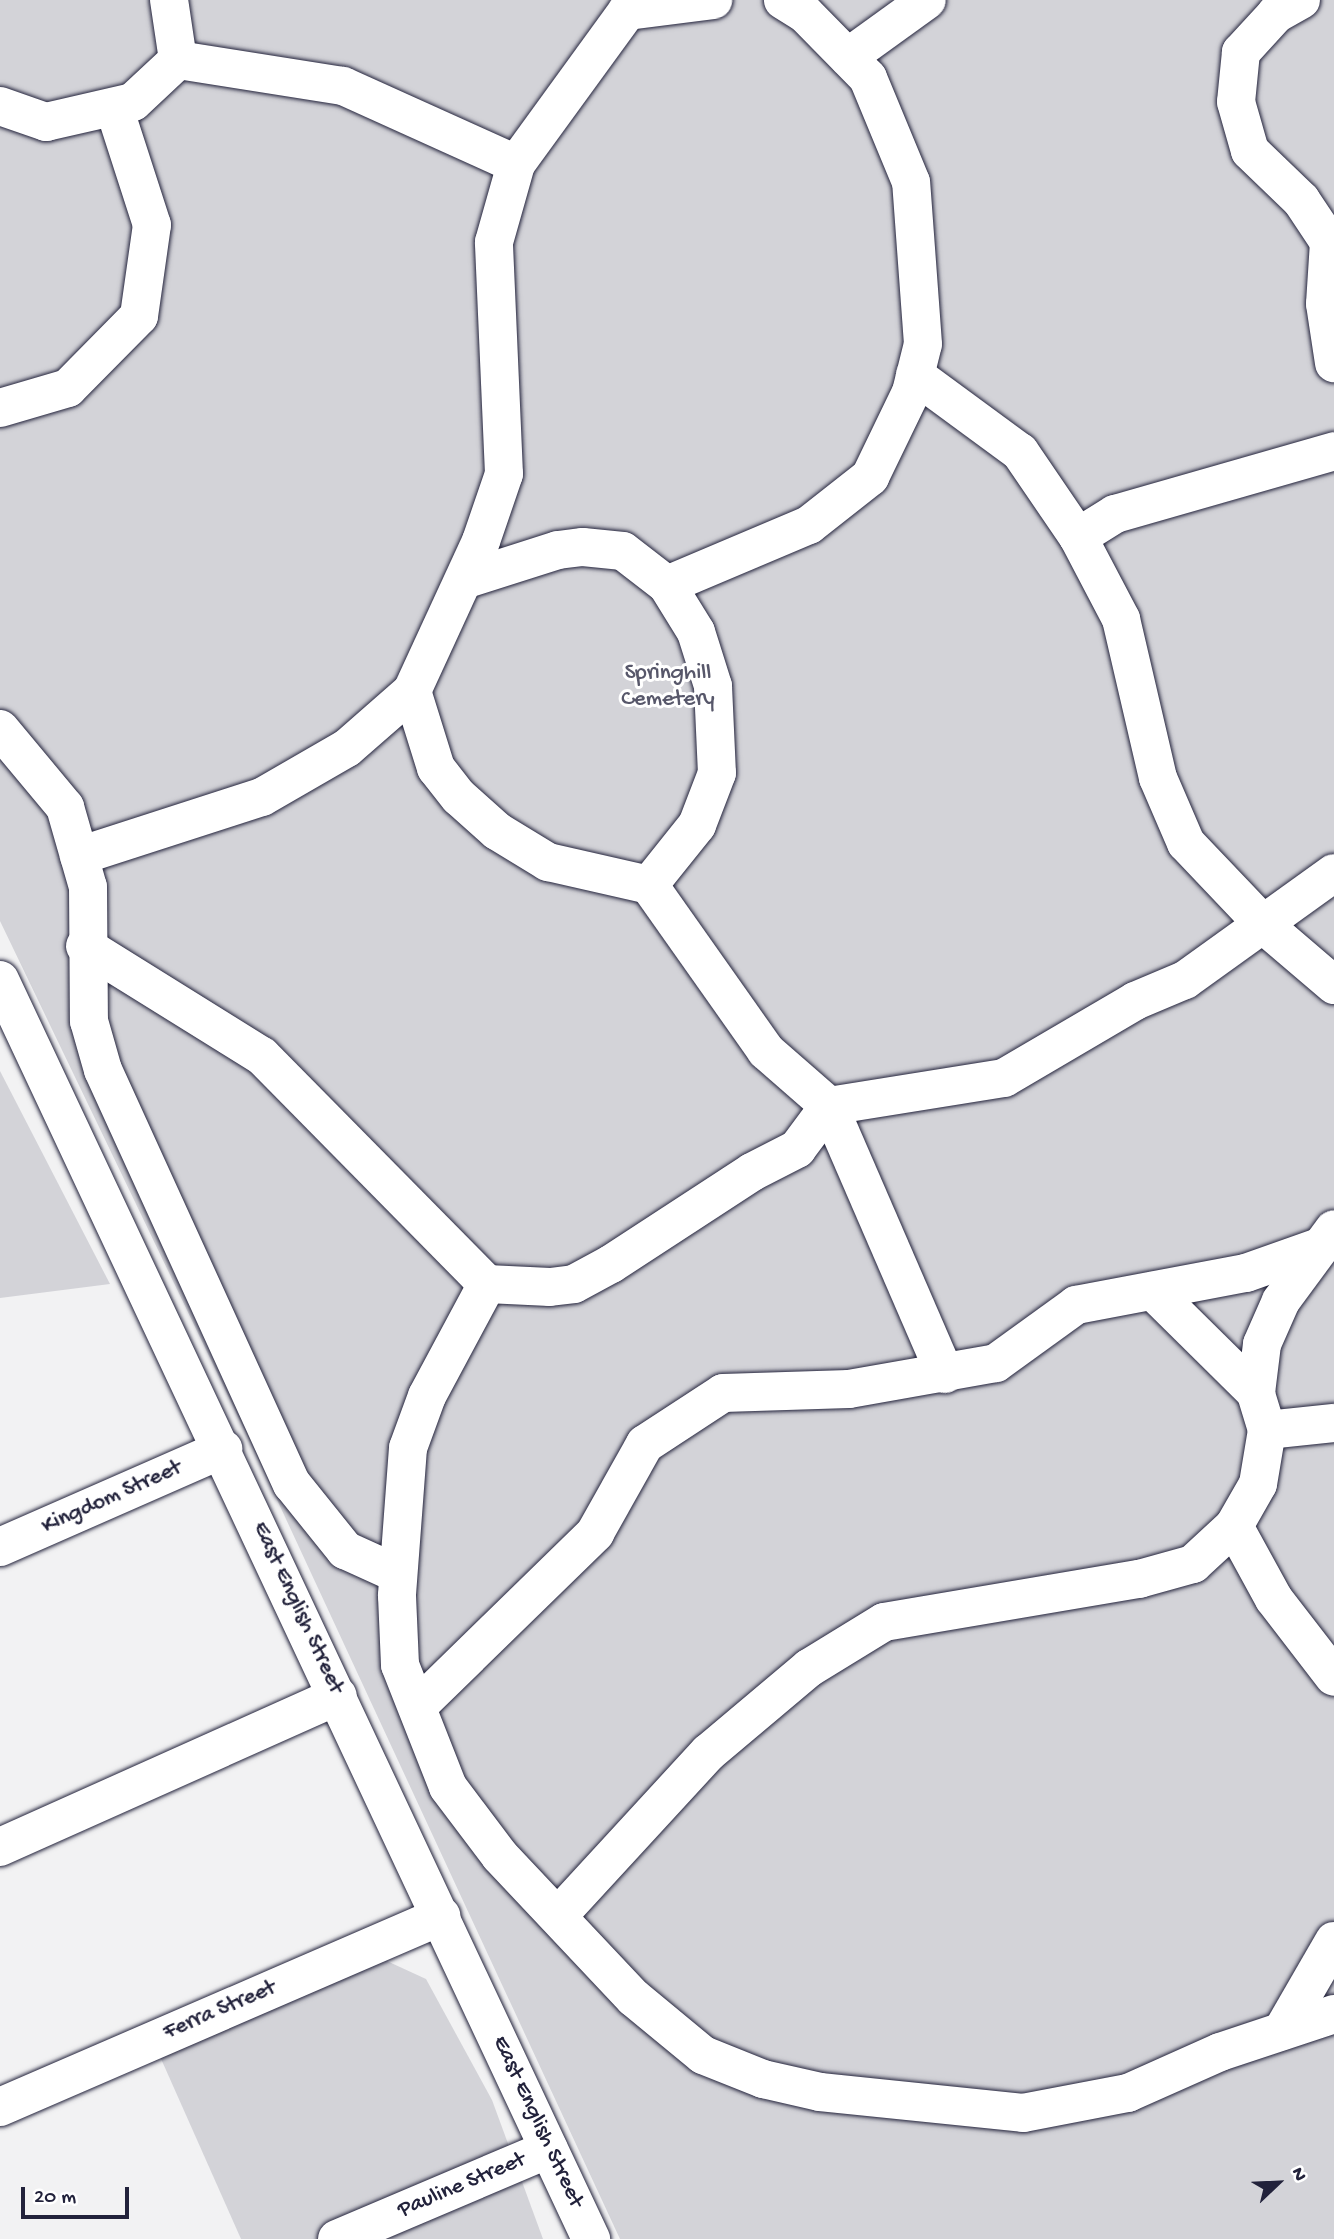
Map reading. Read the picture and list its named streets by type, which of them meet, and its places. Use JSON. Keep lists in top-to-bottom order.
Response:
{
  "streets": {
    "street": [
      "Kingdom Street",
      "East English Street",
      "Ferra Street",
      "Pauline Street"
    ]
  },
  "crossings": [
    ["Kingdom Street", "East English Street"],
    ["East English Street", "Ferra Street"],
    ["East English Street", "Pauline Street"]
  ],
  "parks": ["Springhill Cemetery"],
  "scale_bar": "20 m",
  "north": "top right"
}
